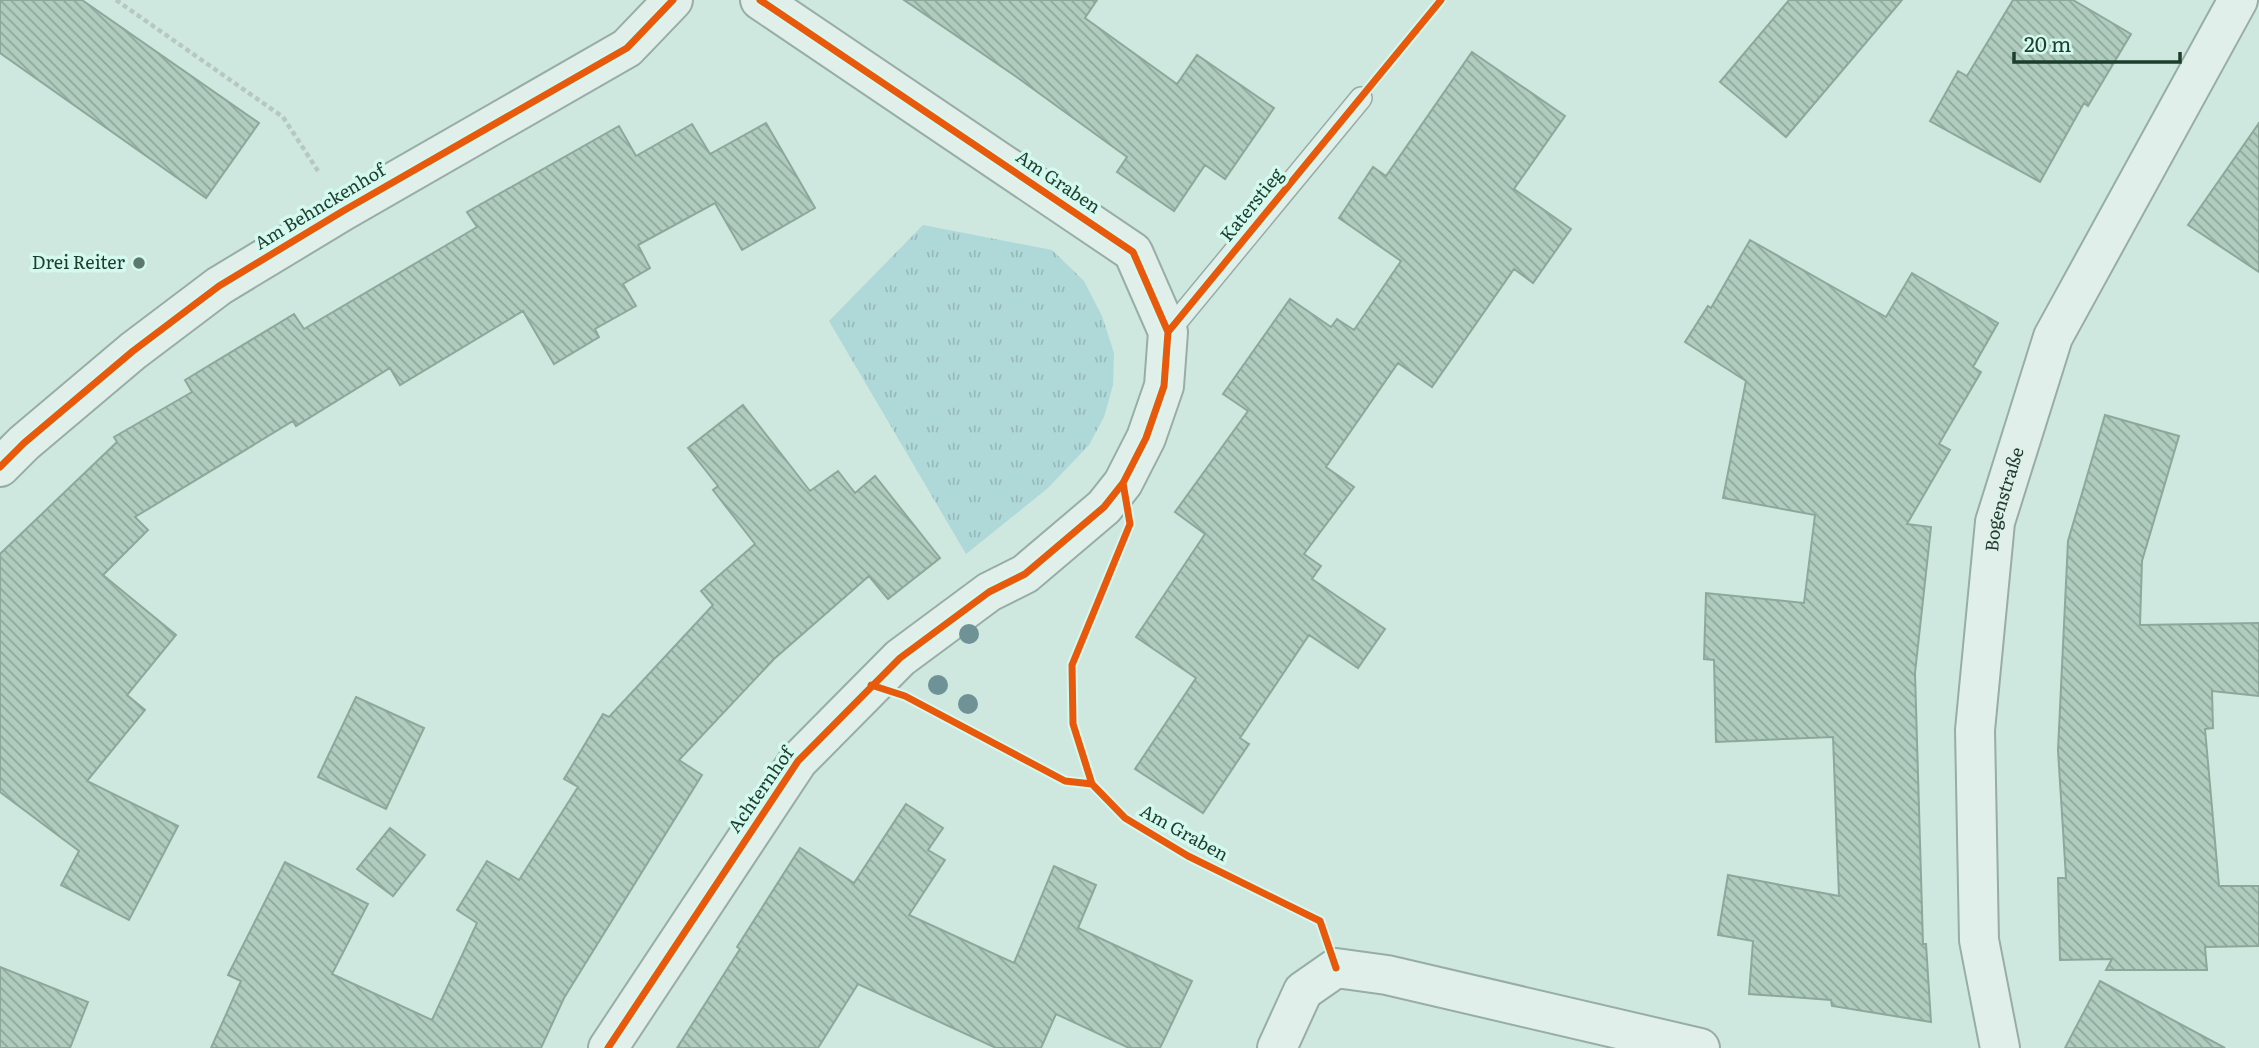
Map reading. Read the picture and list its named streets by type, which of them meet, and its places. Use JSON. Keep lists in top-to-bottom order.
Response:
{
  "streets": {
    "street": [
      "Am Graben",
      "Am Behnckenhof",
      "Bogenstraße",
      "Achternhof"
    ],
    "lane": ["Katerstieg"]
  },
  "crossings": [
    ["Am Graben", "Katerstieg"],
    ["Am Graben", "Achternhof"]
  ],
  "places": ["Drei Reiter"],
  "scale_bar": "20 m"
}
